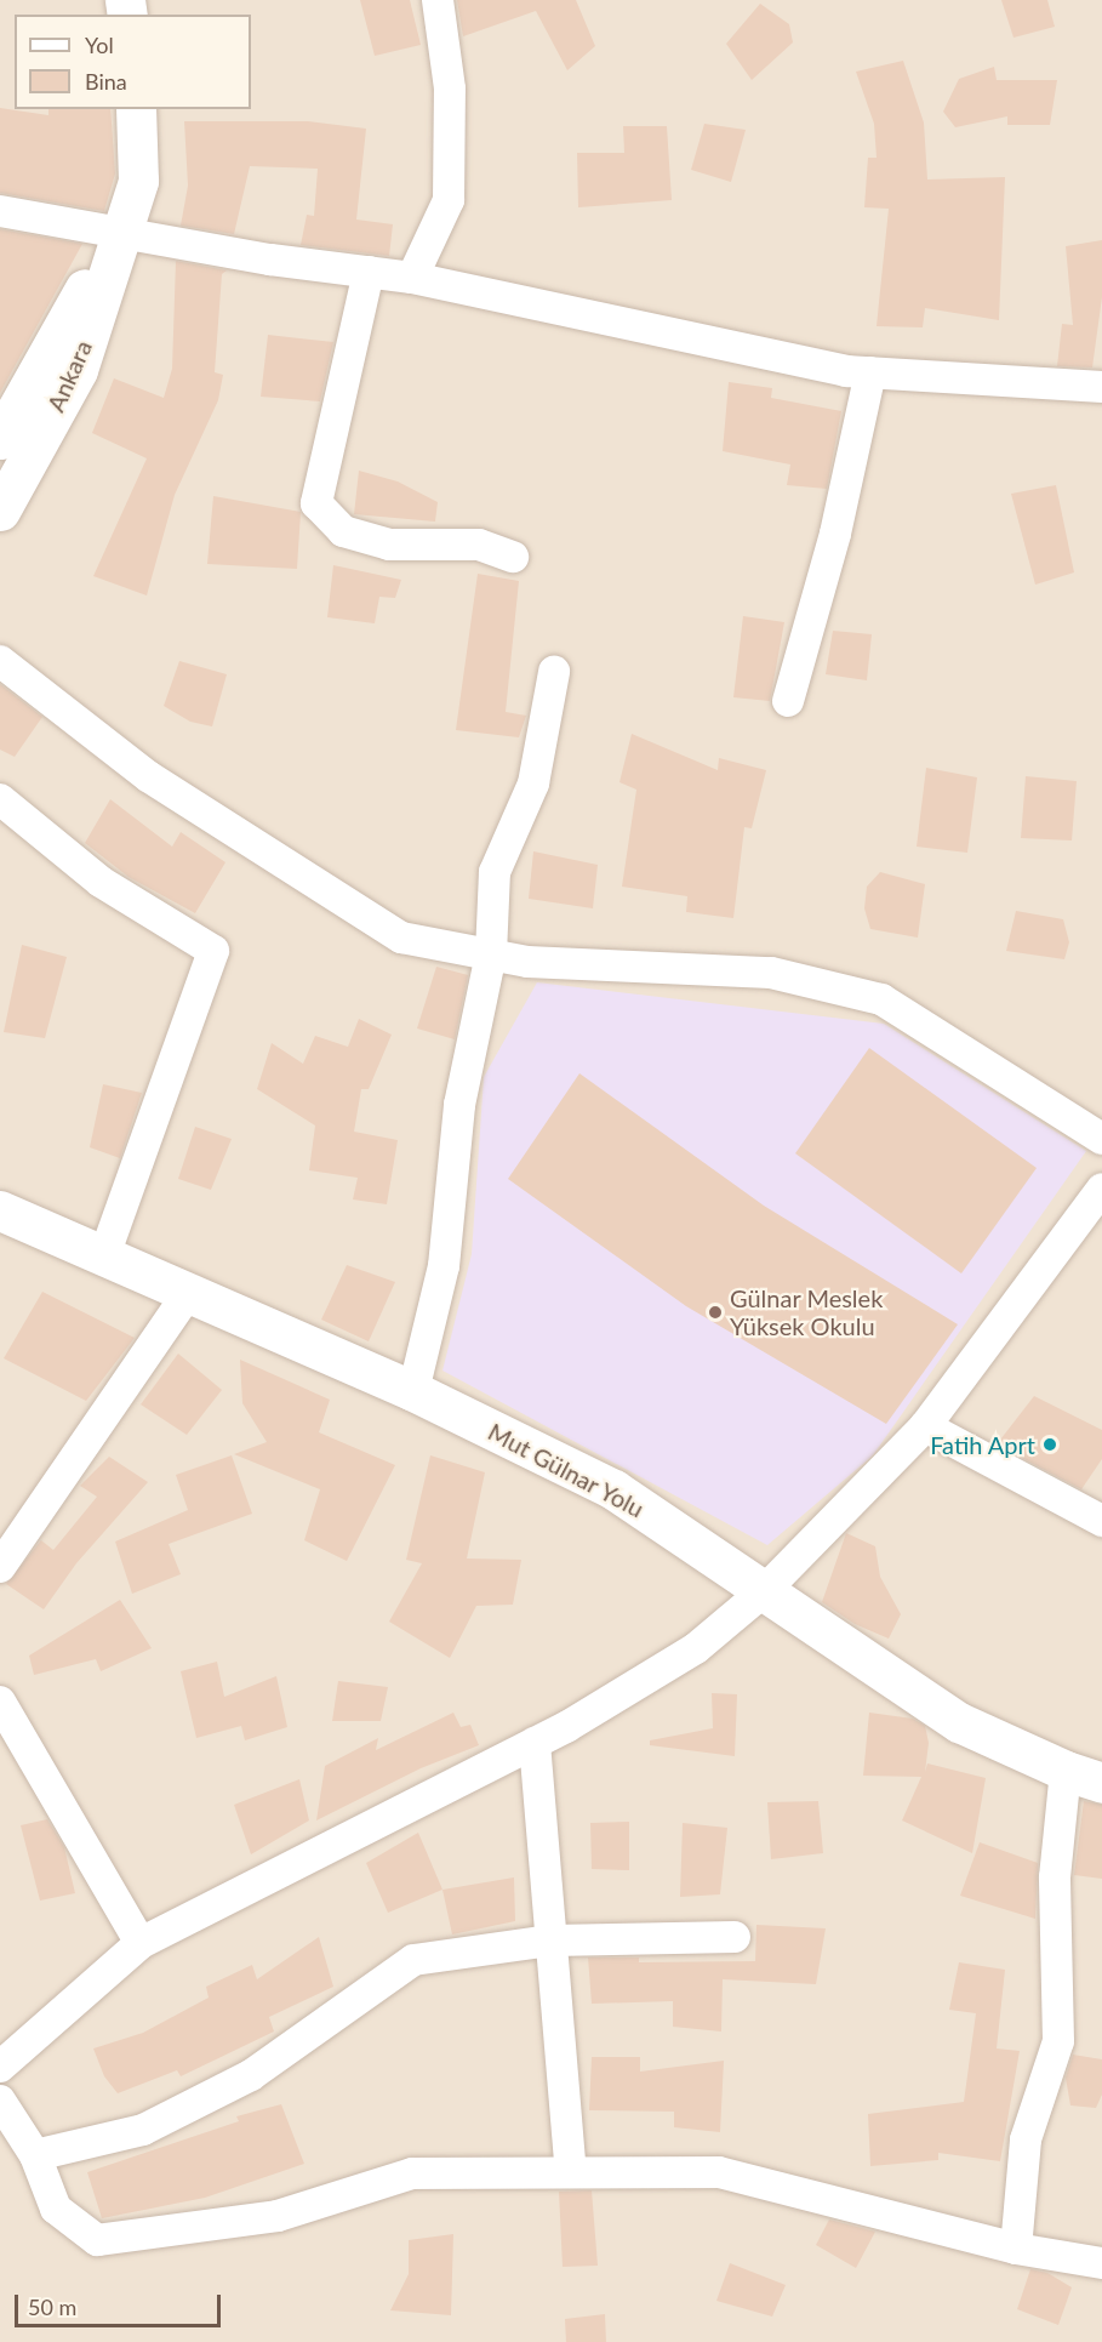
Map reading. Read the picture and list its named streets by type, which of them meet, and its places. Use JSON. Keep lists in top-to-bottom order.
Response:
{
  "streets": {
    "main road": ["Ankara", "Mut Gülnar Yolu"]
  },
  "places": ["Gülnar Meslek Yüksek Okulu", "Fatih Aprt"],
  "legend": ["Yol", "Bina"],
  "scale_bar": "50 m"
}
